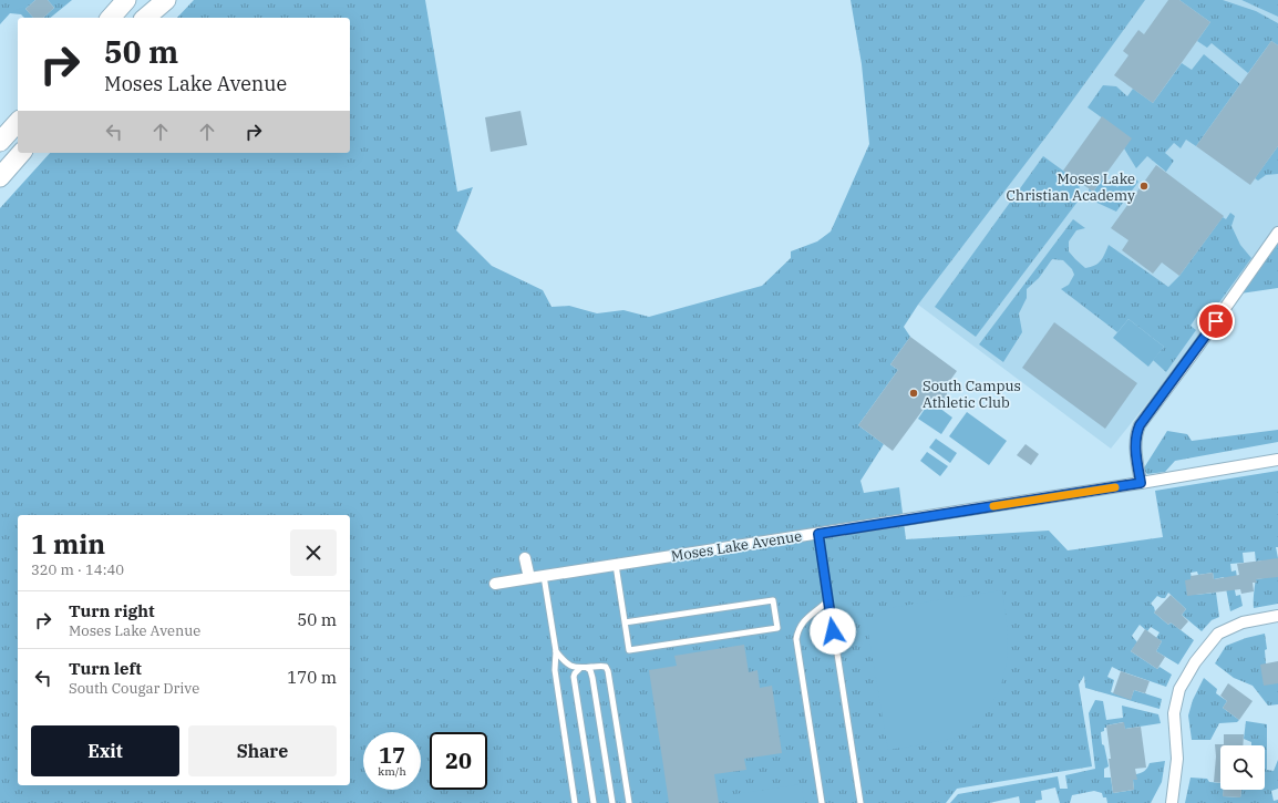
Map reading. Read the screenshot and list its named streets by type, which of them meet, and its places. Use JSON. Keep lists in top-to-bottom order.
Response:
{
  "streets": {
    "street": ["Moses Lake Avenue"]
  },
  "places": ["Moses Lake Christian Academy", "South Campus Athletic Club"],
  "page": {
    "turn": ["50 m", "Moses Lake Avenue"],
    "heading": ["1 min", "320 m · 14:40"],
    "list": [
      {
        "name": "Turn right",
        "note": "Moses Lake Avenue",
        "value": "50 m"
      },
      {
        "name": "Turn left",
        "note": "South Cougar Drive",
        "value": "170 m"
      }
    ],
    "buttons": ["Exit", "Share"],
    "speed": "17 km/h",
    "limit": "20"
  }
}
